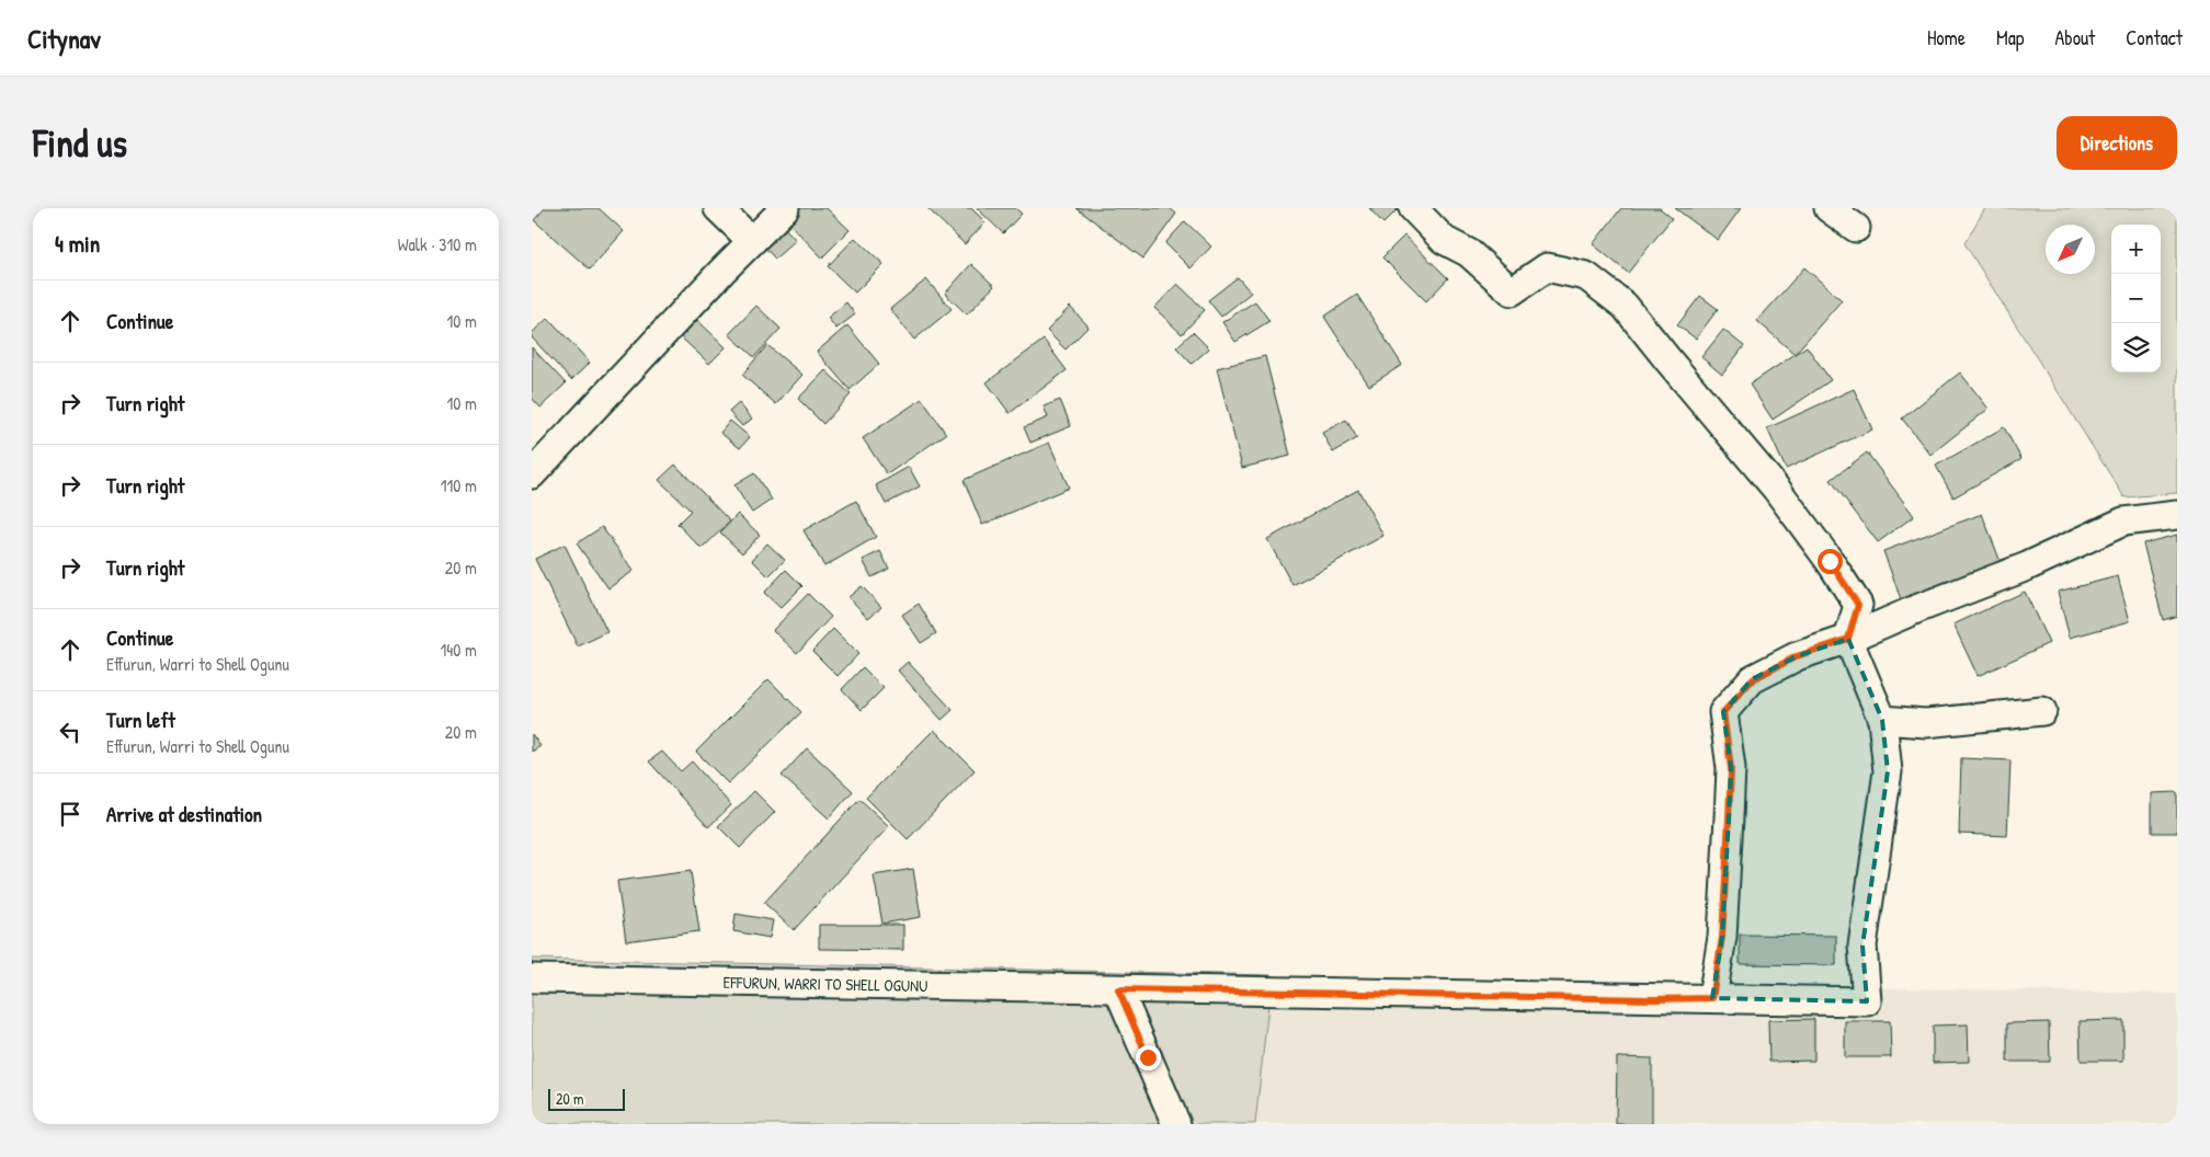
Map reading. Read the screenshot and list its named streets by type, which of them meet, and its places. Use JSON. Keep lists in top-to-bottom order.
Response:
{
  "streets": {
    "street": ["EFFURUN, WARRI TO SHELL OGUNU"]
  },
  "scale_bar": "20 m",
  "north": "bottom left",
  "page": {
    "header": "Citynav",
    "nav": [
      "Home",
      "Map",
      "About",
      "Contact"
    ],
    "buttons": "Directions",
    "title": "Find us",
    "heading": ["4 min", "Walk · 310 m"],
    "map_buttons": ["+", "−"],
    "list": [
      ["Continue", "10 m"],
      ["Turn right", "10 m"],
      ["Turn right", "110 m"],
      ["Turn right", "20 m"],
      ["Continue", "Effurun, Warri to Shell Ogunu", "140 m"],
      ["Turn left", "Effurun, Warri to Shell Ogunu", "20 m"],
      "Arrive at destination"
    ],
    "scale": "20 m"
  }
}
